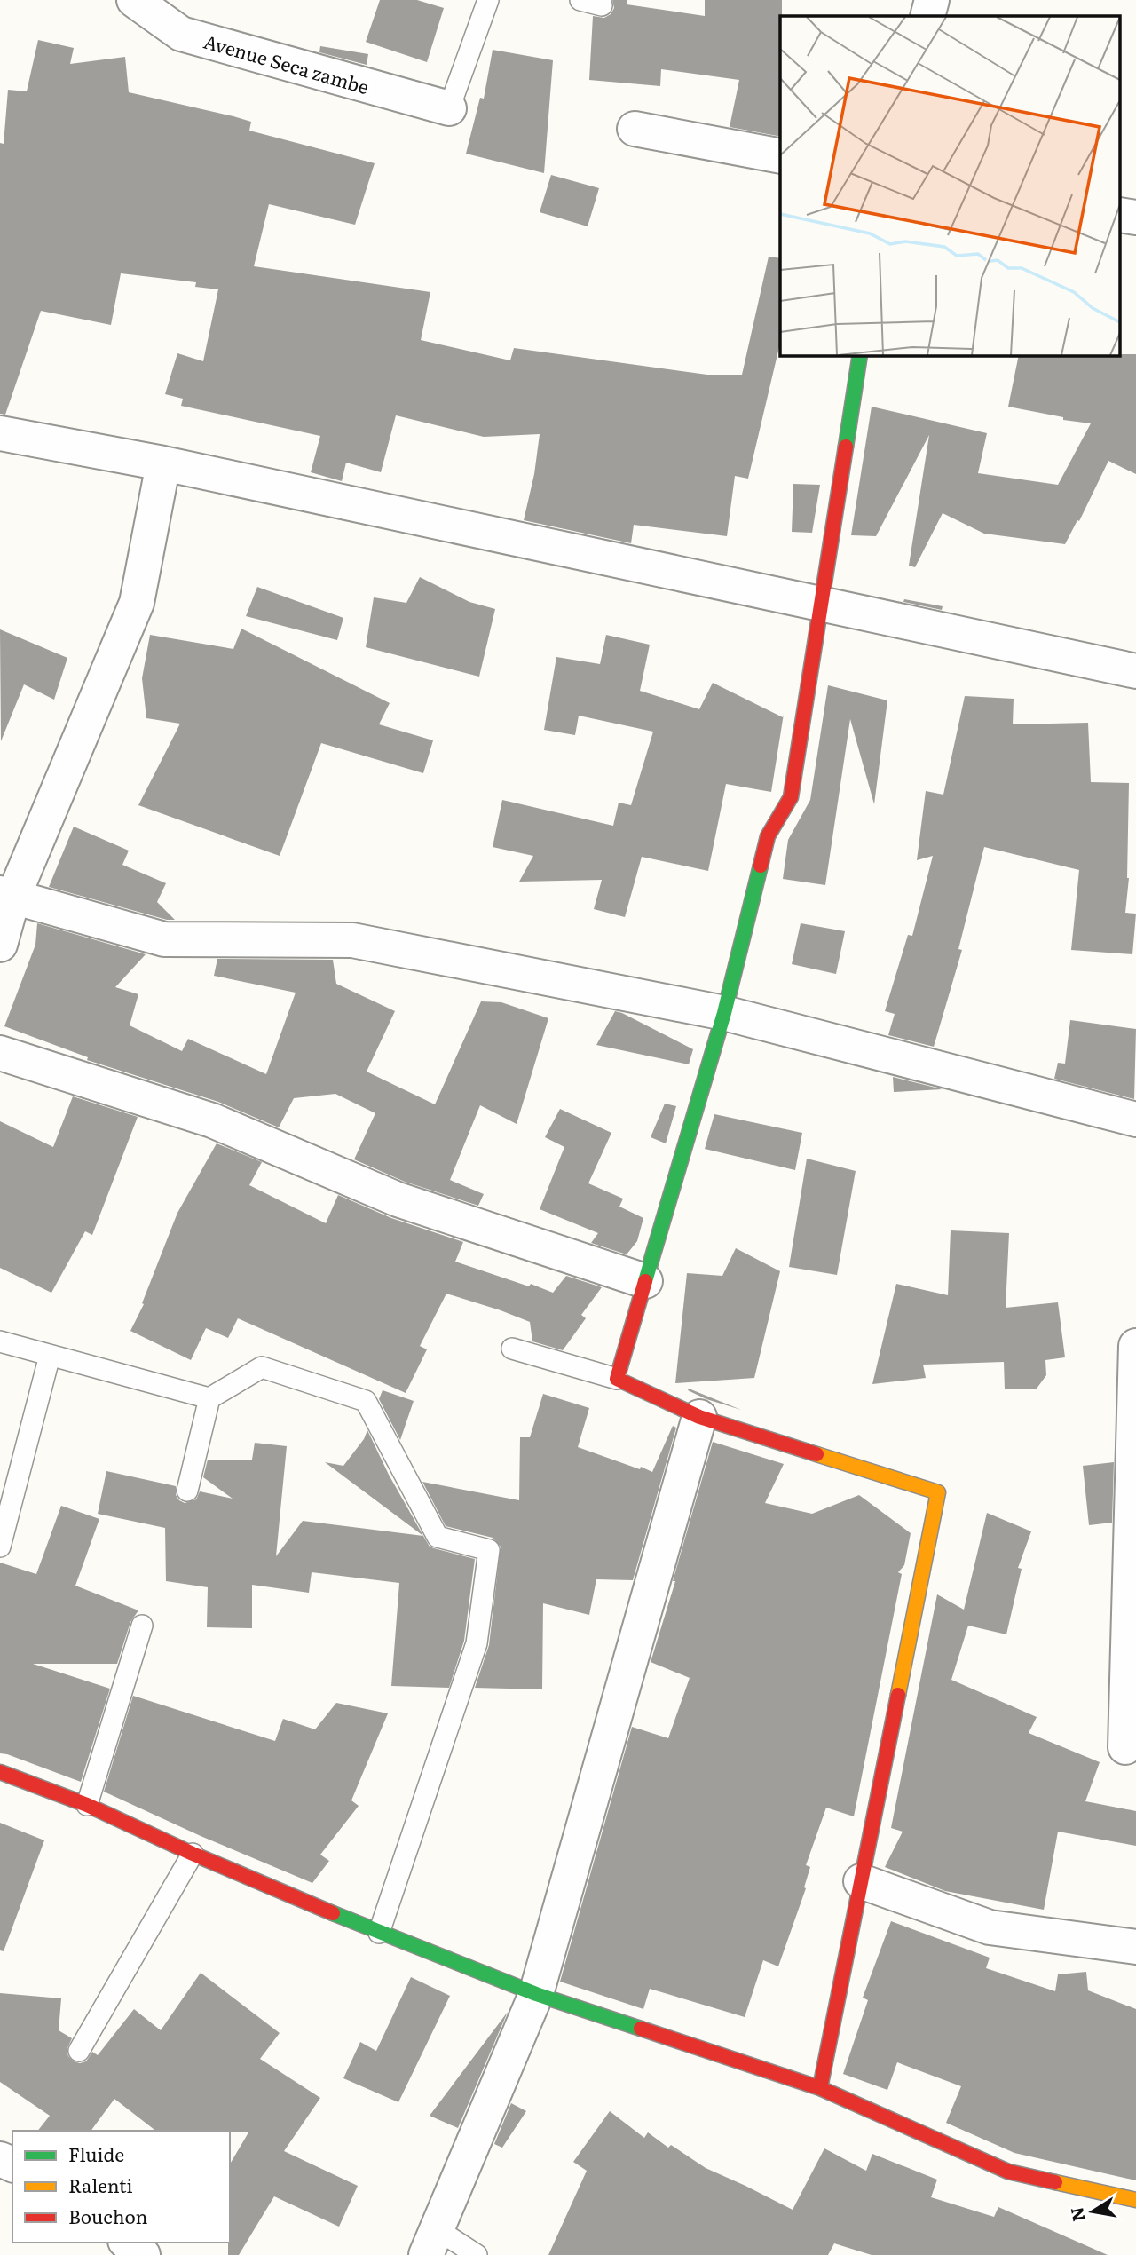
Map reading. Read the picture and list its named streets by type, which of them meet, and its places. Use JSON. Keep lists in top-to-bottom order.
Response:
{
  "streets": {
    "street": ["Avenue Seca zambe"]
  },
  "legend": ["Fluide", "Ralenti", "Bouchon"],
  "north": "left"
}
